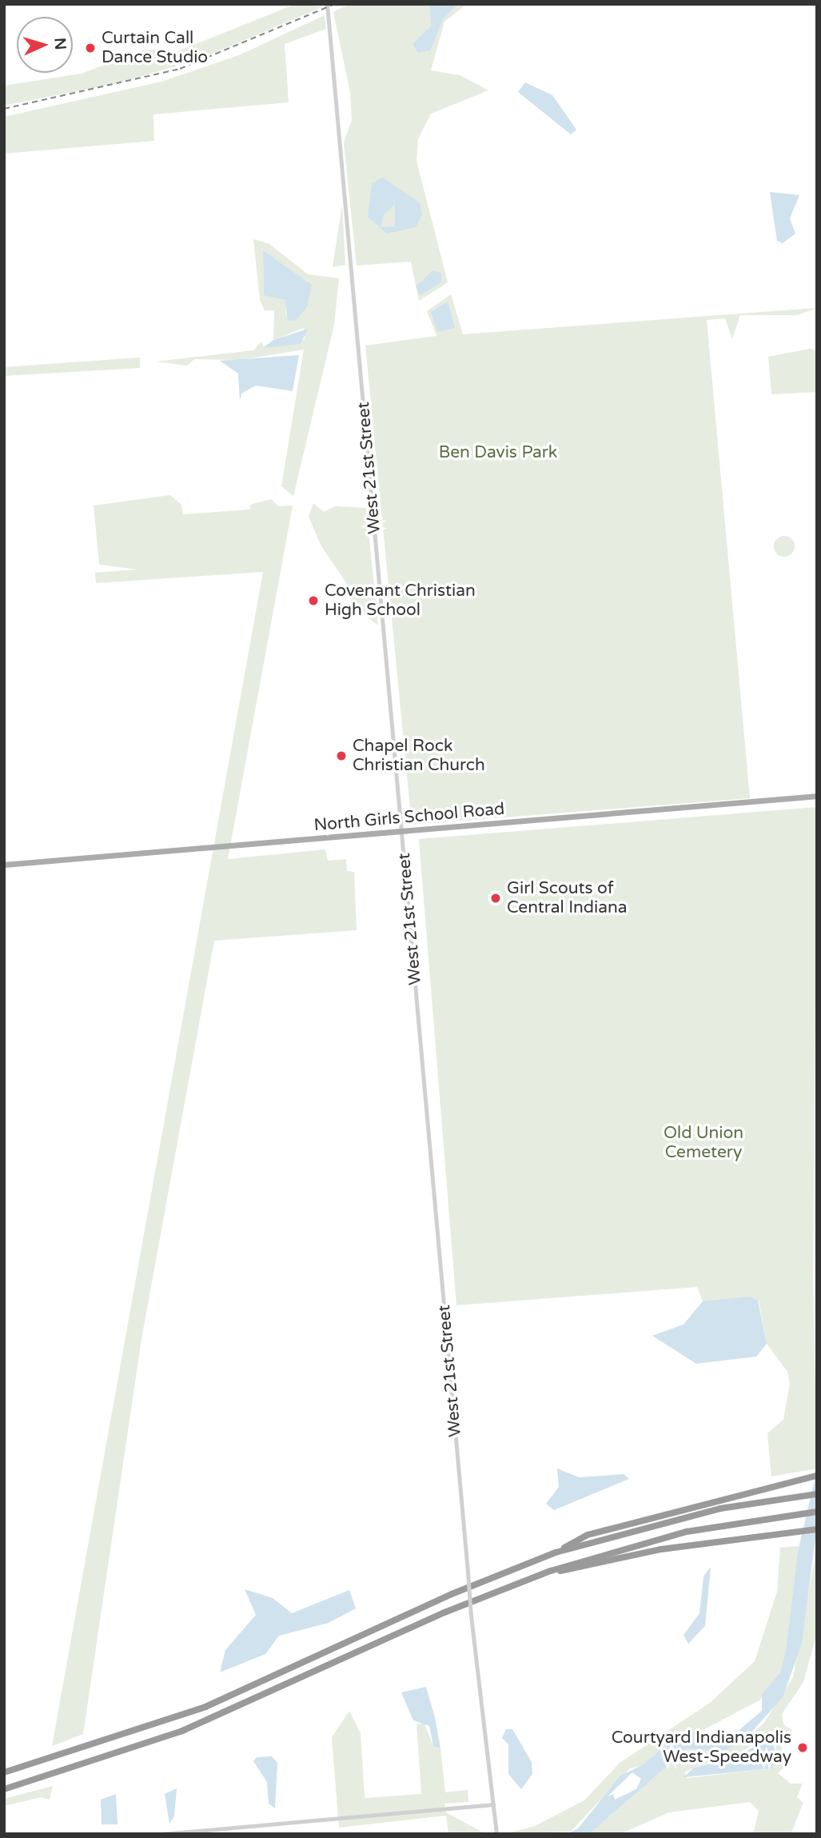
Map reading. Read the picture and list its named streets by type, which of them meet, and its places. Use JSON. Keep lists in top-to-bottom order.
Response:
{
  "streets": {
    "main road": ["North Girls School Road"],
    "street": ["West 21st Street"]
  },
  "crossings": [
    ["West 21st Street", "North Girls School Road"]
  ],
  "parks": ["Ben Davis Park", "Old Union Cemetery"],
  "places": [
    "Curtain Call Dance Studio",
    "Covenant Christian High School",
    "Chapel Rock Christian Church",
    "Girl Scouts of Central Indiana",
    "Courtyard Indianapolis West-Speedway"
  ],
  "north": "right"
}
